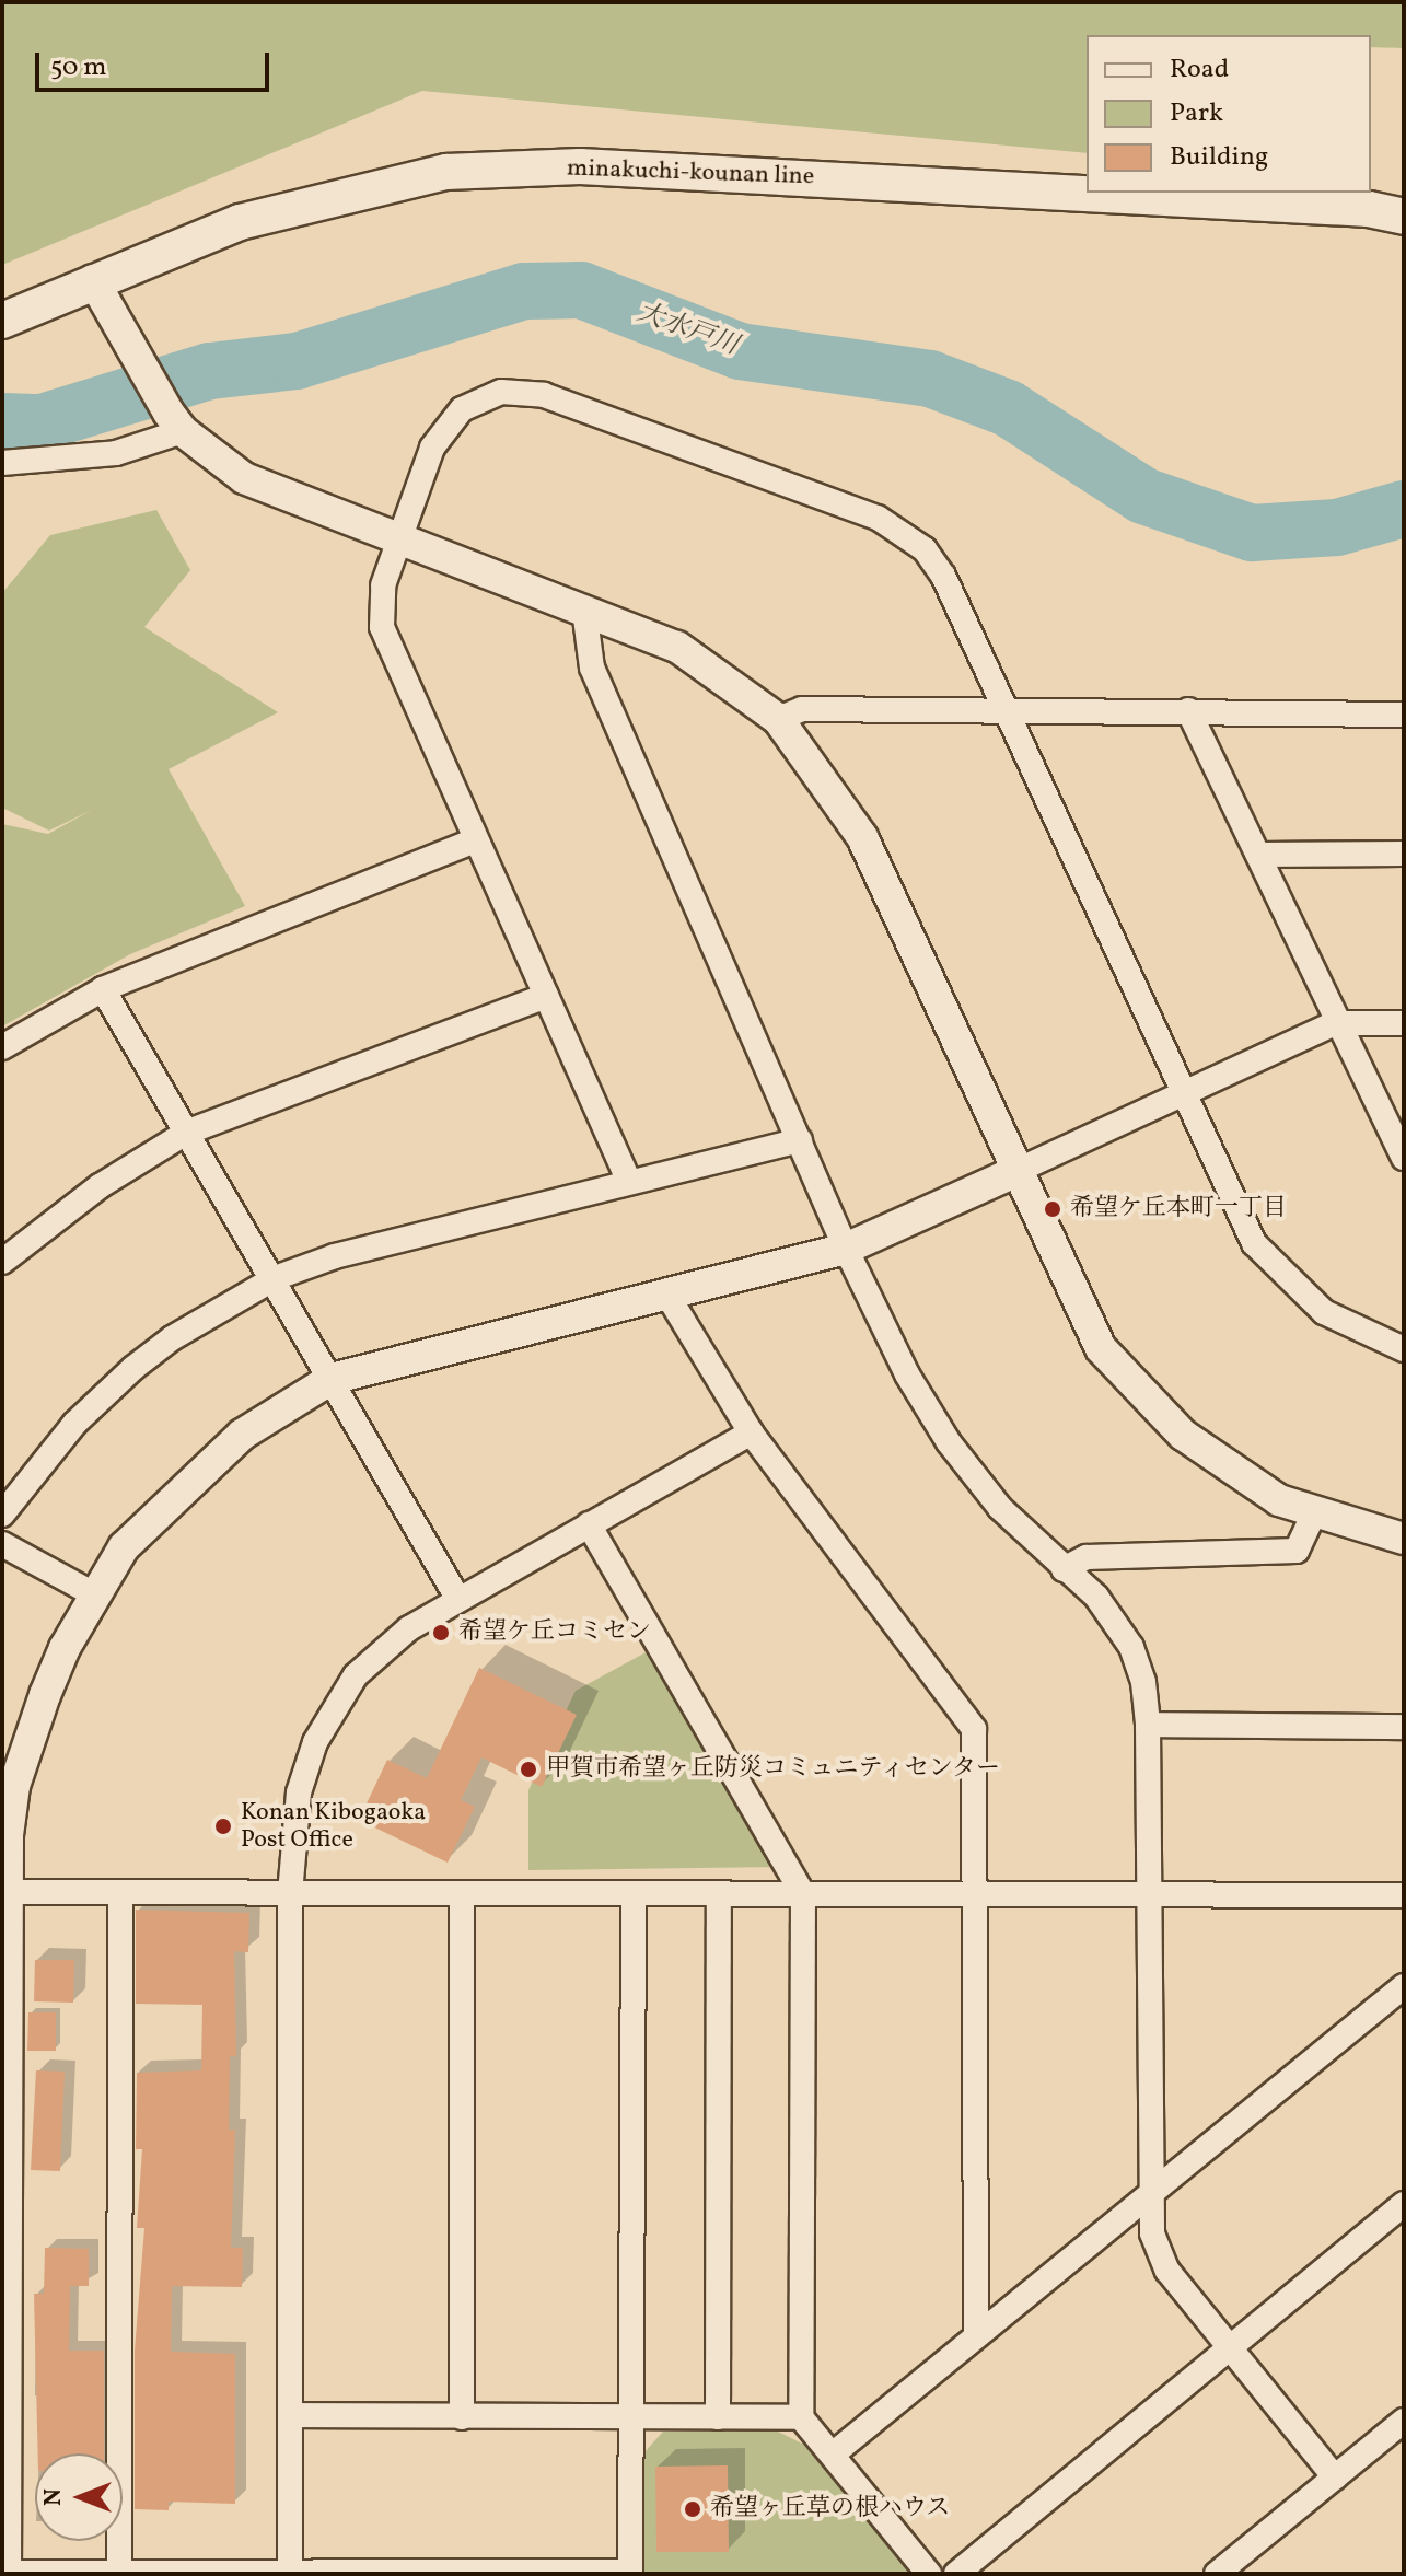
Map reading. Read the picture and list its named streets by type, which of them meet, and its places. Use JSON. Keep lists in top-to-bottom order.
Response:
{
  "streets": {
    "main road": ["minakuchi-kounan line"]
  },
  "water": ["大水戸川"],
  "places": [
    "希望ケ丘本町一丁目",
    "希望ケ丘コミセン",
    "甲賀市希望ヶ丘防災コミュニティセンター",
    "Konan Kibogaoka Post Office",
    "希望ヶ丘草の根ハウス"
  ],
  "legend": ["Road", "Park", "Building"],
  "scale_bar": "50 m",
  "north": "left"
}
